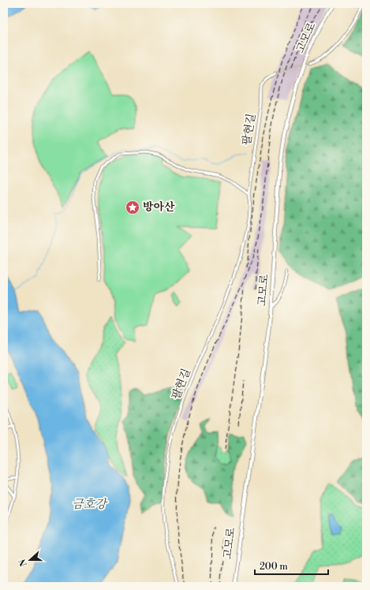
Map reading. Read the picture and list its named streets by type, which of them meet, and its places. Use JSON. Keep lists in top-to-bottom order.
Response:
{
  "streets": {
    "main road": ["고모로"],
    "street": ["팔현길"]
  },
  "water": ["금호강"],
  "places": {
    "place": ["방아산"]
  },
  "scale_bar": "200 m",
  "north": "left"
}
